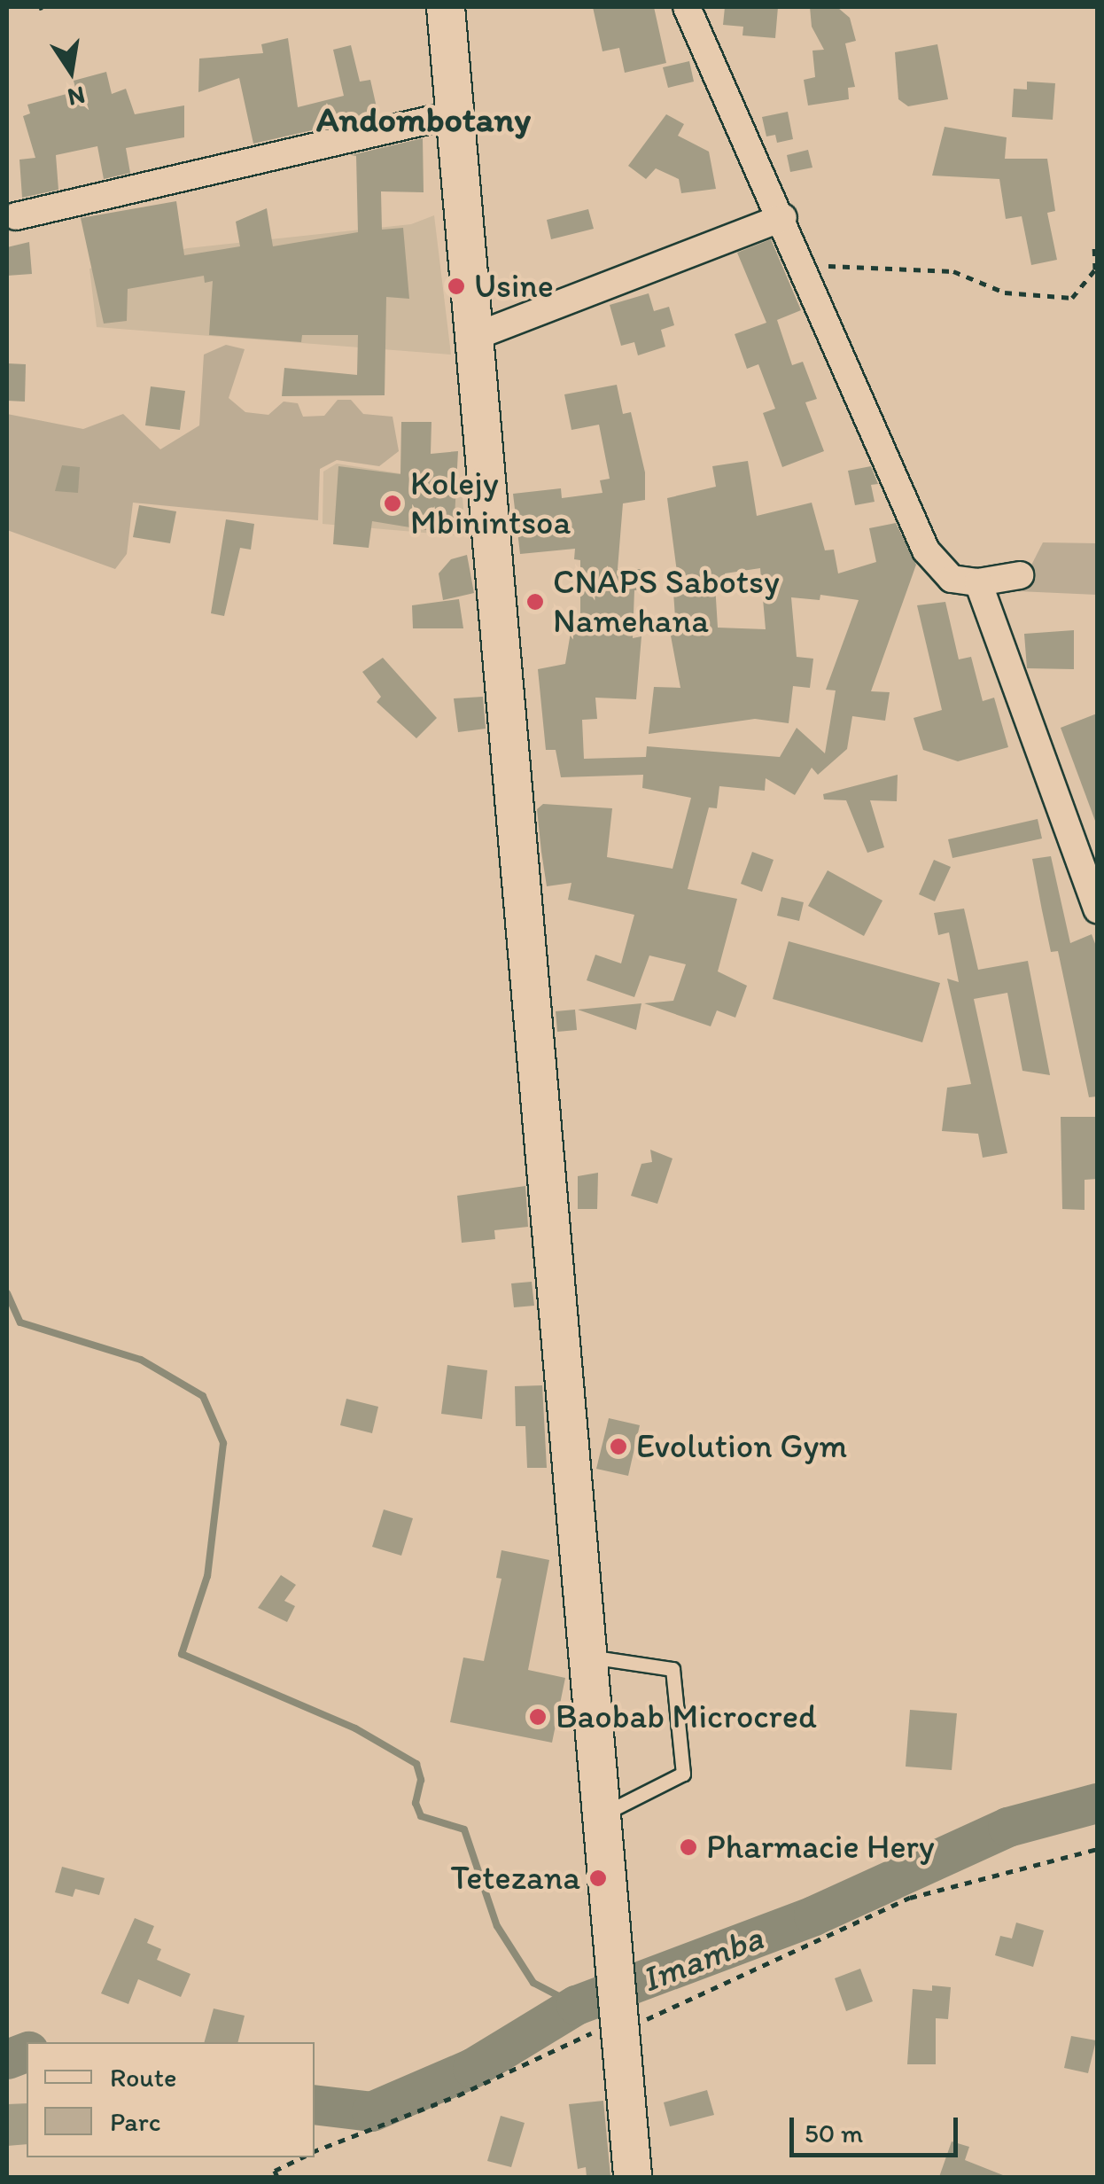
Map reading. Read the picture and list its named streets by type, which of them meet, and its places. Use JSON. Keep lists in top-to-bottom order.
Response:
{
  "districts": ["Andombotany"],
  "water": ["Imamba"],
  "places": [
    "Usine",
    "Kolejy Mbinintsoa",
    "CNAPS Sabotsy Namehana",
    "Evolution Gym",
    "Baobab Microcred",
    "Pharmacie Hery",
    "Tetezana"
  ],
  "legend": ["Route", "Parc"],
  "scale_bar": "50 m",
  "north": "bottom"
}
